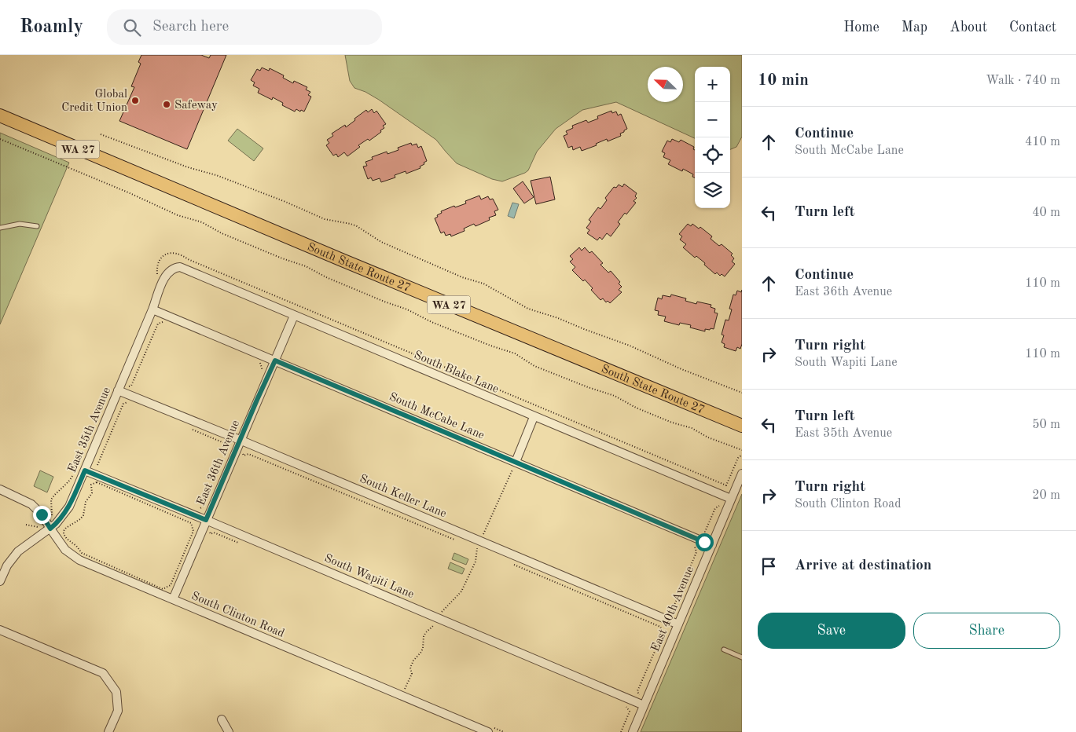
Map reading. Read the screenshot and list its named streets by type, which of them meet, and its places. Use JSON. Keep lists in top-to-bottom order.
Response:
{
  "streets": {
    "main road": ["WA 27", "South State Route 27"],
    "street": [
      "South Blake Lane",
      "South McCabe Lane",
      "East 35th Avenue",
      "East 36th Avenue",
      "South Keller Lane",
      "South Wapiti Lane",
      "East 40th Avenue",
      "South Clinton Road"
    ]
  },
  "crossings": [
    ["South Blake Lane", "East 35th Avenue"],
    ["South Blake Lane", "East 36th Avenue"],
    ["South Blake Lane", "East 40th Avenue"],
    ["South McCabe Lane", "East 35th Avenue"],
    ["South McCabe Lane", "East 36th Avenue"],
    ["South McCabe Lane", "East 40th Avenue"],
    ["East 35th Avenue", "South Keller Lane"],
    ["East 35th Avenue", "South Wapiti Lane"],
    ["East 35th Avenue", "South Clinton Road"],
    ["East 36th Avenue", "South Keller Lane"],
    ["East 36th Avenue", "South Wapiti Lane"],
    ["East 36th Avenue", "South Clinton Road"],
    ["South Keller Lane", "East 40th Avenue"],
    ["South Wapiti Lane", "East 40th Avenue"]
  ],
  "places": ["Global Credit Union", "Safeway"],
  "north": "top left",
  "page": {
    "header": "Roamly",
    "search": "Search here",
    "nav": [
      "Home",
      "Map",
      "About",
      "Contact"
    ],
    "heading": ["10 min", "Walk · 740 m"],
    "map_buttons": ["+", "−"],
    "list": [
      ["Continue", "South McCabe Lane", "410 m"],
      ["Turn left", "40 m"],
      ["Continue", "East 36th Avenue", "110 m"],
      ["Turn right", "South Wapiti Lane", "110 m"],
      ["Turn left", "East 35th Avenue", "50 m"],
      ["Turn right", "South Clinton Road", "20 m"],
      "Arrive at destination"
    ],
    "buttons": ["Save", "Share"]
  }
}
